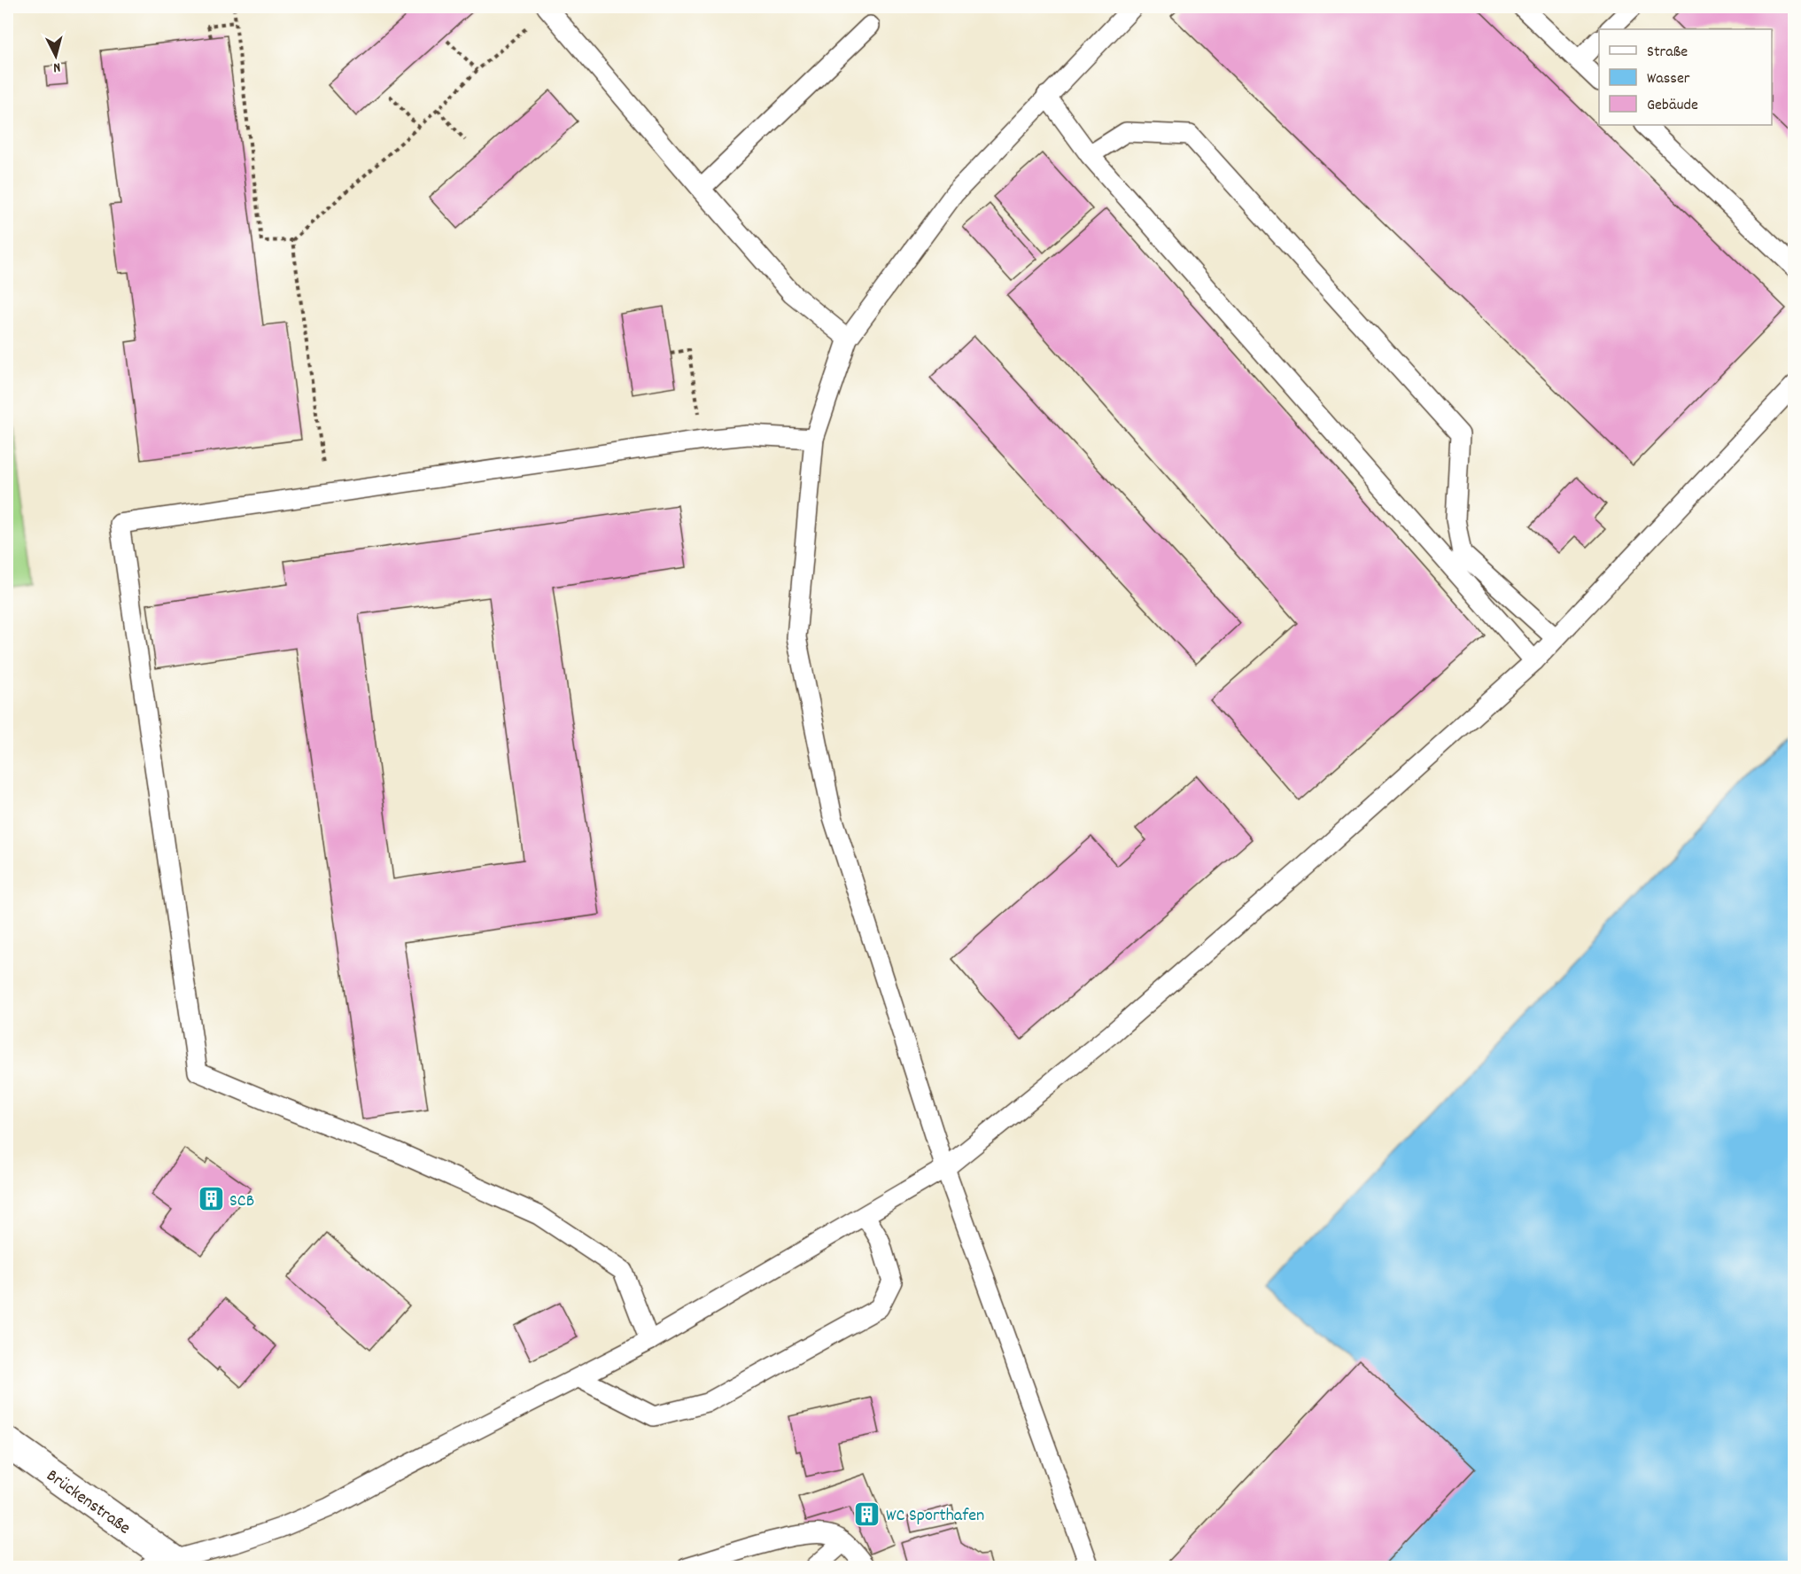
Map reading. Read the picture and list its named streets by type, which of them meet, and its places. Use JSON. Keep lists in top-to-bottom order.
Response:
{
  "streets": {
    "street": ["Brückenstraße"]
  },
  "places": {
    "building": ["SCB", "WC Sporthafen"]
  },
  "legend": ["Straße", "Wasser", "Gebäude"],
  "north": "bottom"
}
